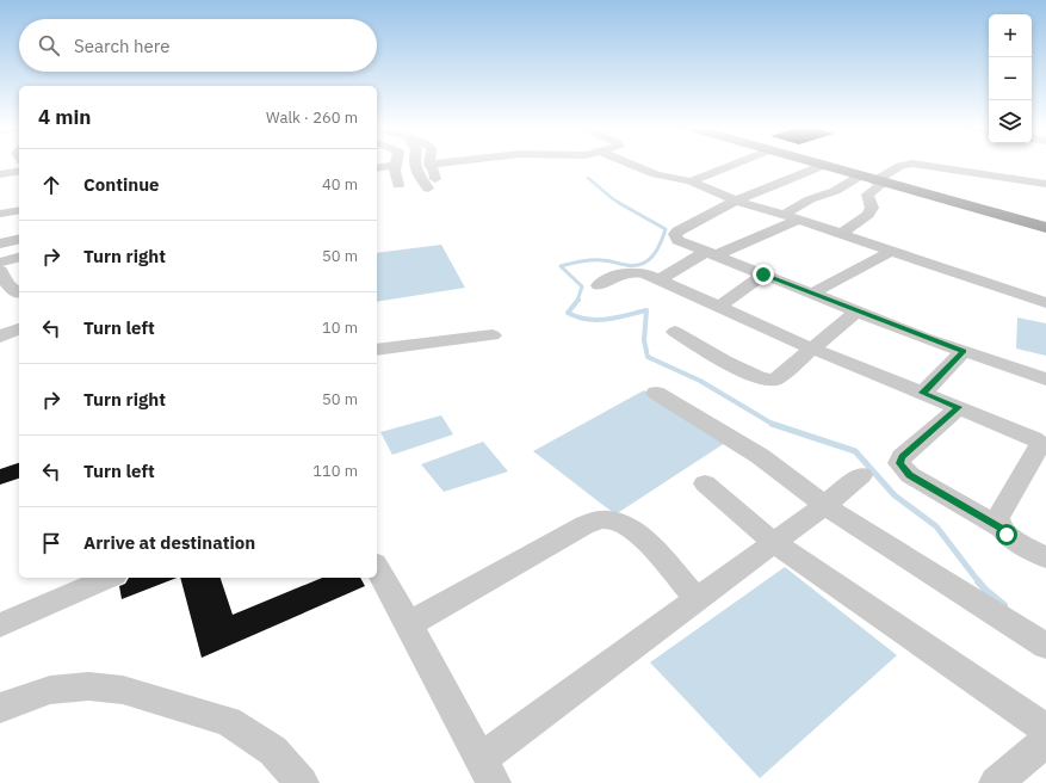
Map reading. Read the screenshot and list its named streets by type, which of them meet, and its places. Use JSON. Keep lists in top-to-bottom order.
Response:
{
  "page": {
    "map_buttons": ["+", "−"],
    "search": "Search here",
    "heading": ["4 min", "Walk · 260 m"],
    "list": [
      ["Continue", "40 m"],
      ["Turn right", "50 m"],
      ["Turn left", "10 m"],
      ["Turn right", "50 m"],
      ["Turn left", "110 m"],
      "Arrive at destination"
    ]
  }
}
